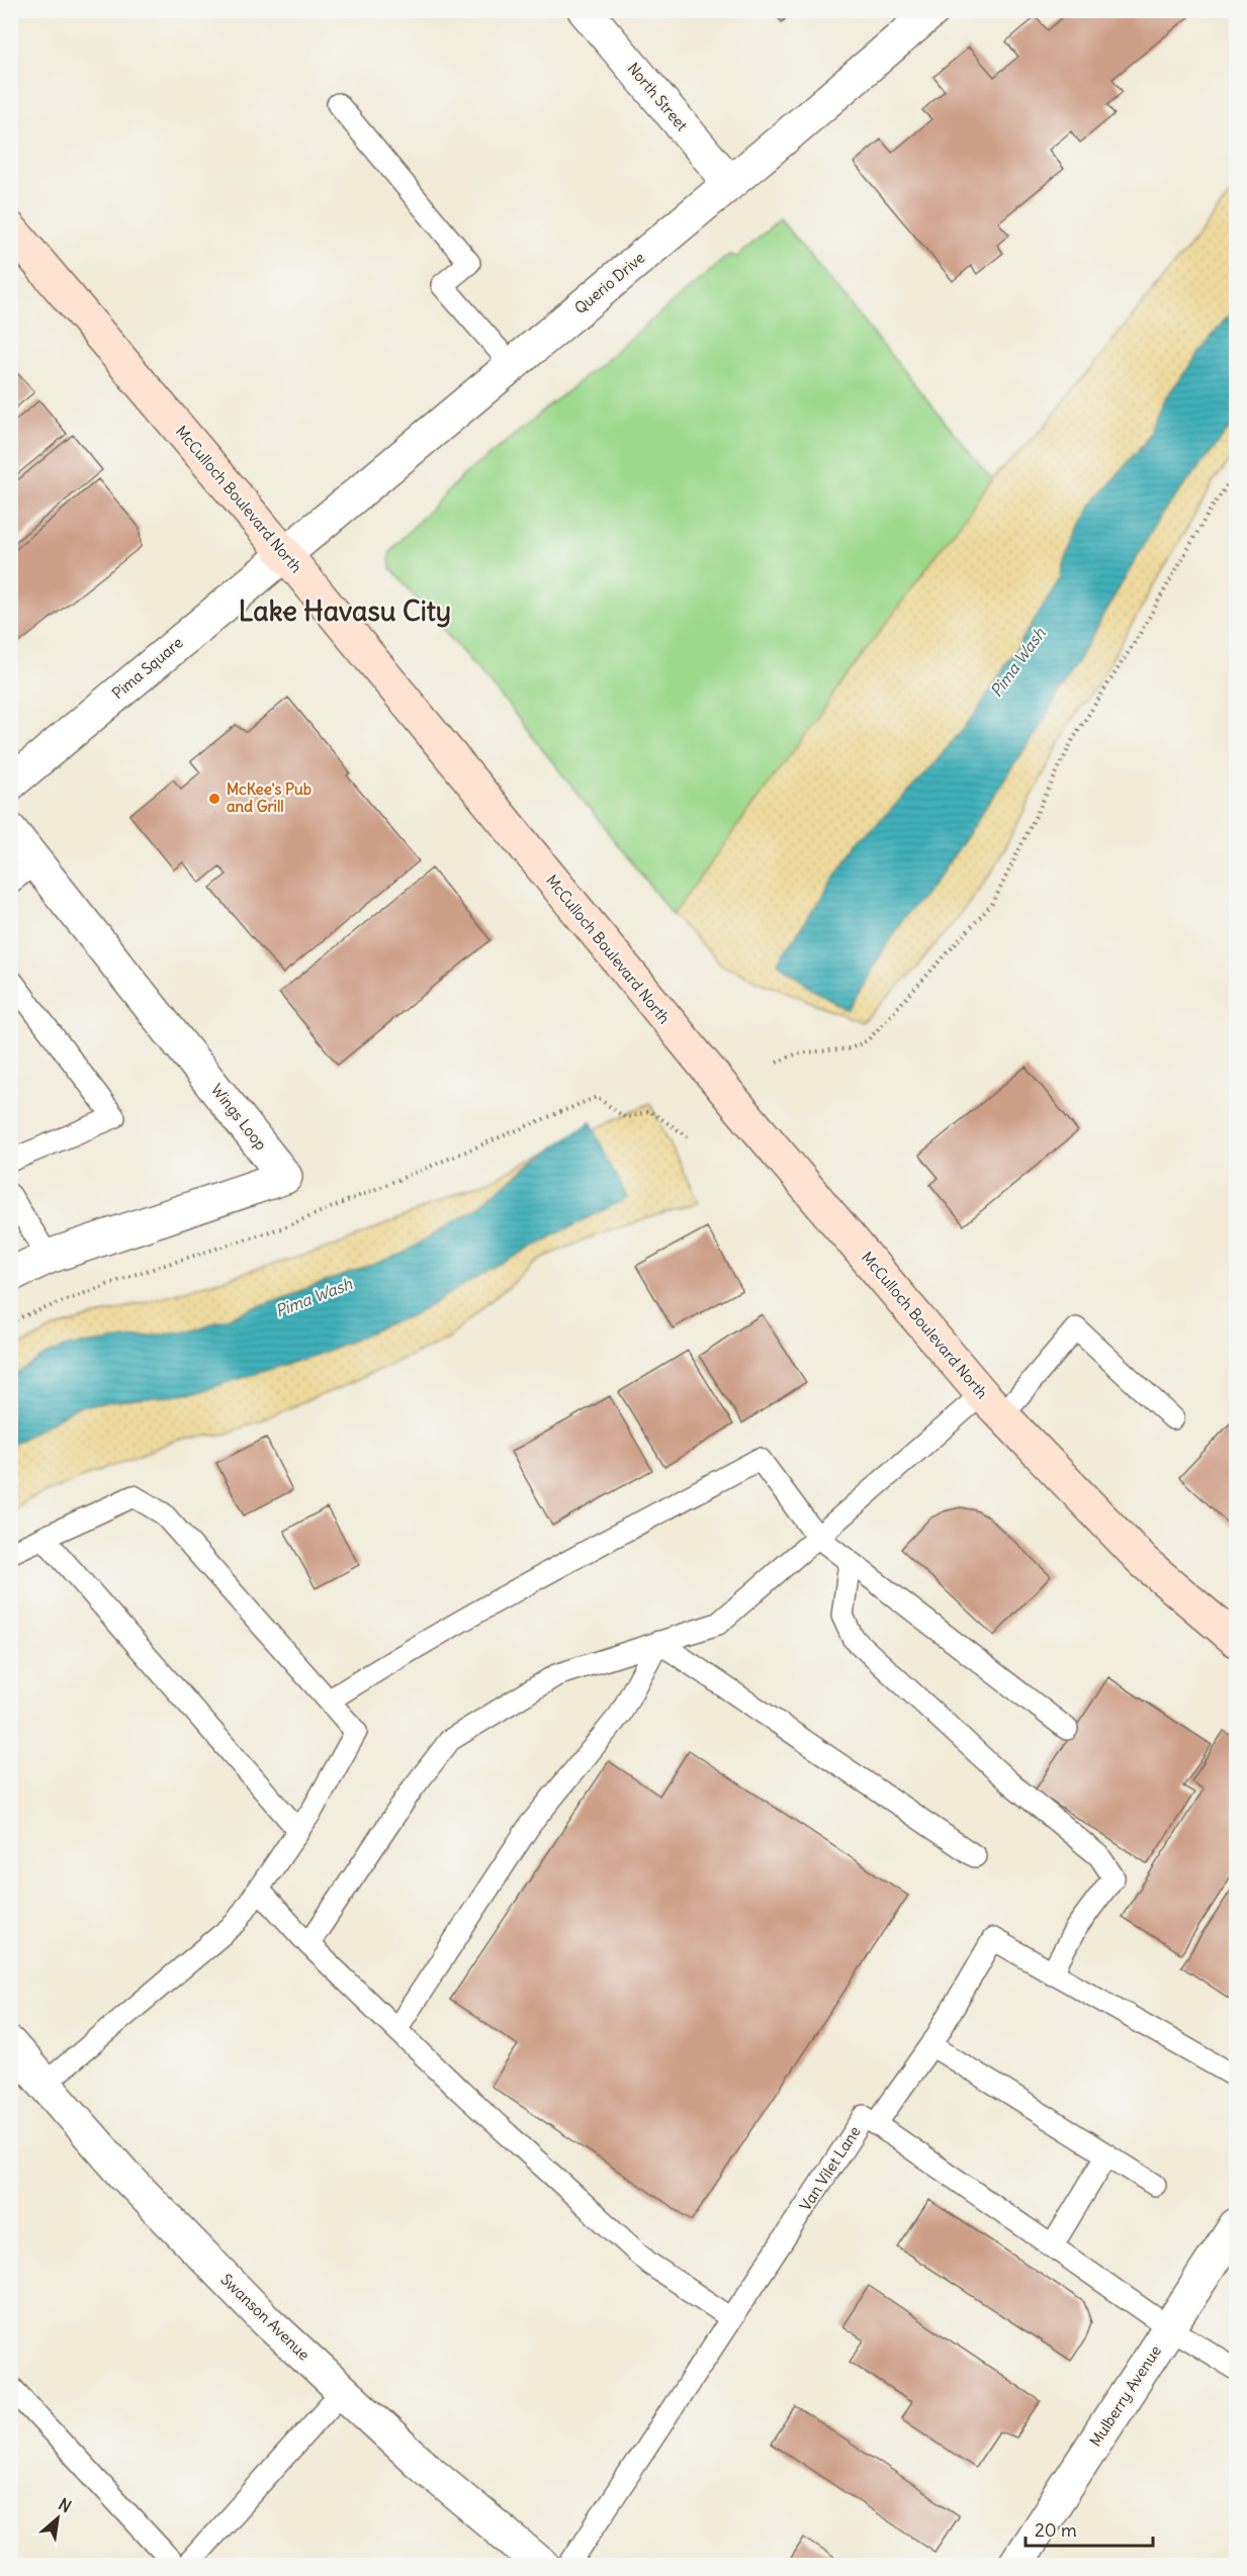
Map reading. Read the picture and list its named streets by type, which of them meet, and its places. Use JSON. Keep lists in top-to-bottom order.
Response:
{
  "streets": {
    "main road": ["McCulloch Boulevard North"],
    "street": [
      "North Street",
      "Querio Drive",
      "Pima Square",
      "Wings Loop",
      "Swanson Avenue",
      "Mulberry Avenue"
    ],
    "lane": ["Van Vilet Lane"]
  },
  "crossings": [
    ["North Street", "Querio Drive"],
    ["Querio Drive", "McCulloch Boulevard North"],
    ["Querio Drive", "Pima Square"],
    ["McCulloch Boulevard North", "Pima Square"],
    ["Van Vilet Lane", "Mulberry Avenue"]
  ],
  "districts": ["Lake Havasu City"],
  "water": ["Pima Wash"],
  "places": ["McKee's Pub and Grill"],
  "scale_bar": "20 m",
  "north": "top right"
}
